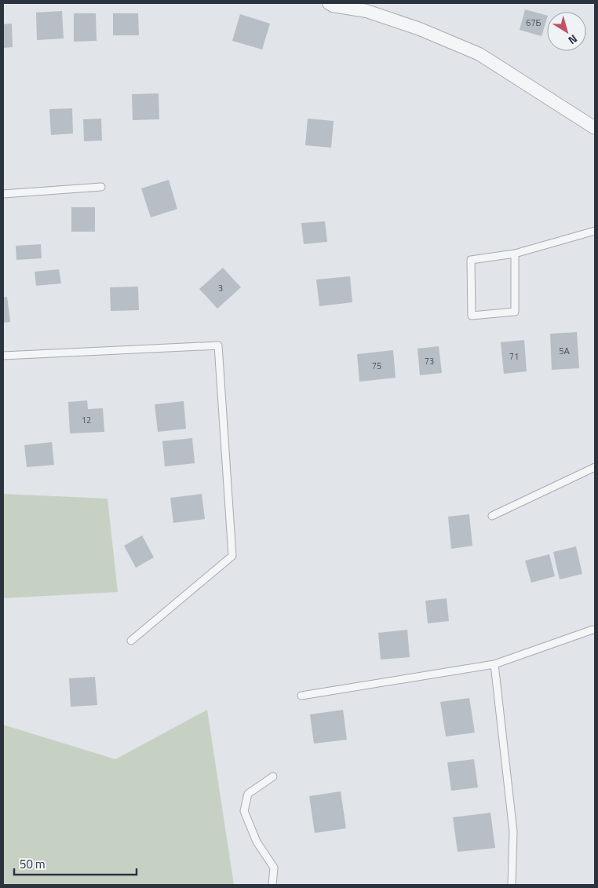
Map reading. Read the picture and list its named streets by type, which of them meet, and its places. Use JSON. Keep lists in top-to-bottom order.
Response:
{
  "house_numbers": [
    "67Б",
    "3",
    "5А",
    "71",
    "73",
    "75",
    "12"
  ],
  "scale_bar": "50 m",
  "north": "bottom right"
}
